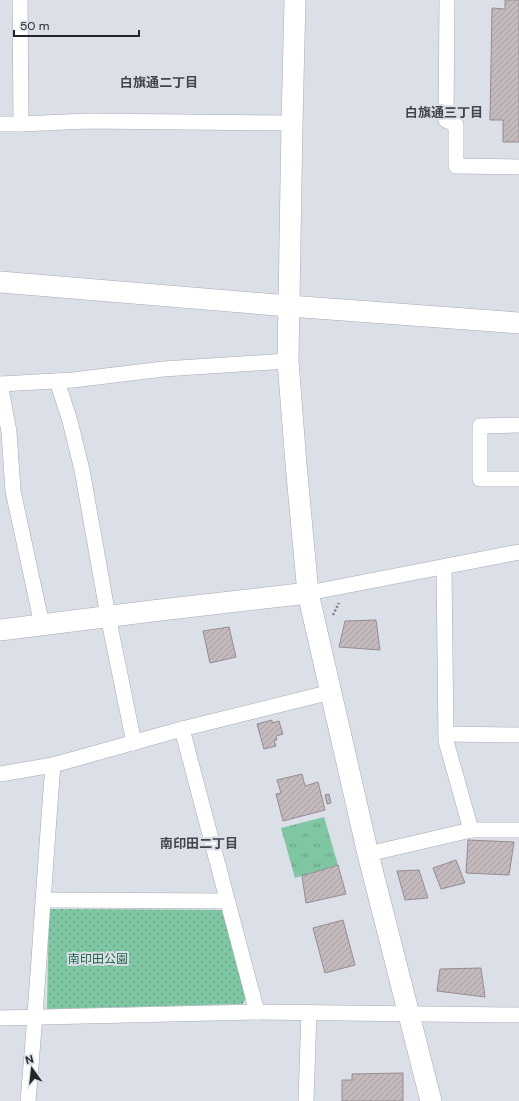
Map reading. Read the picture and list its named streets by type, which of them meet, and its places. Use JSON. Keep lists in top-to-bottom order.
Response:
{
  "districts": ["白旗通二丁目", "白旗通三丁目", "南印田二丁目"],
  "parks": ["南印田公園"],
  "scale_bar": "50 m",
  "north": "top"
}
